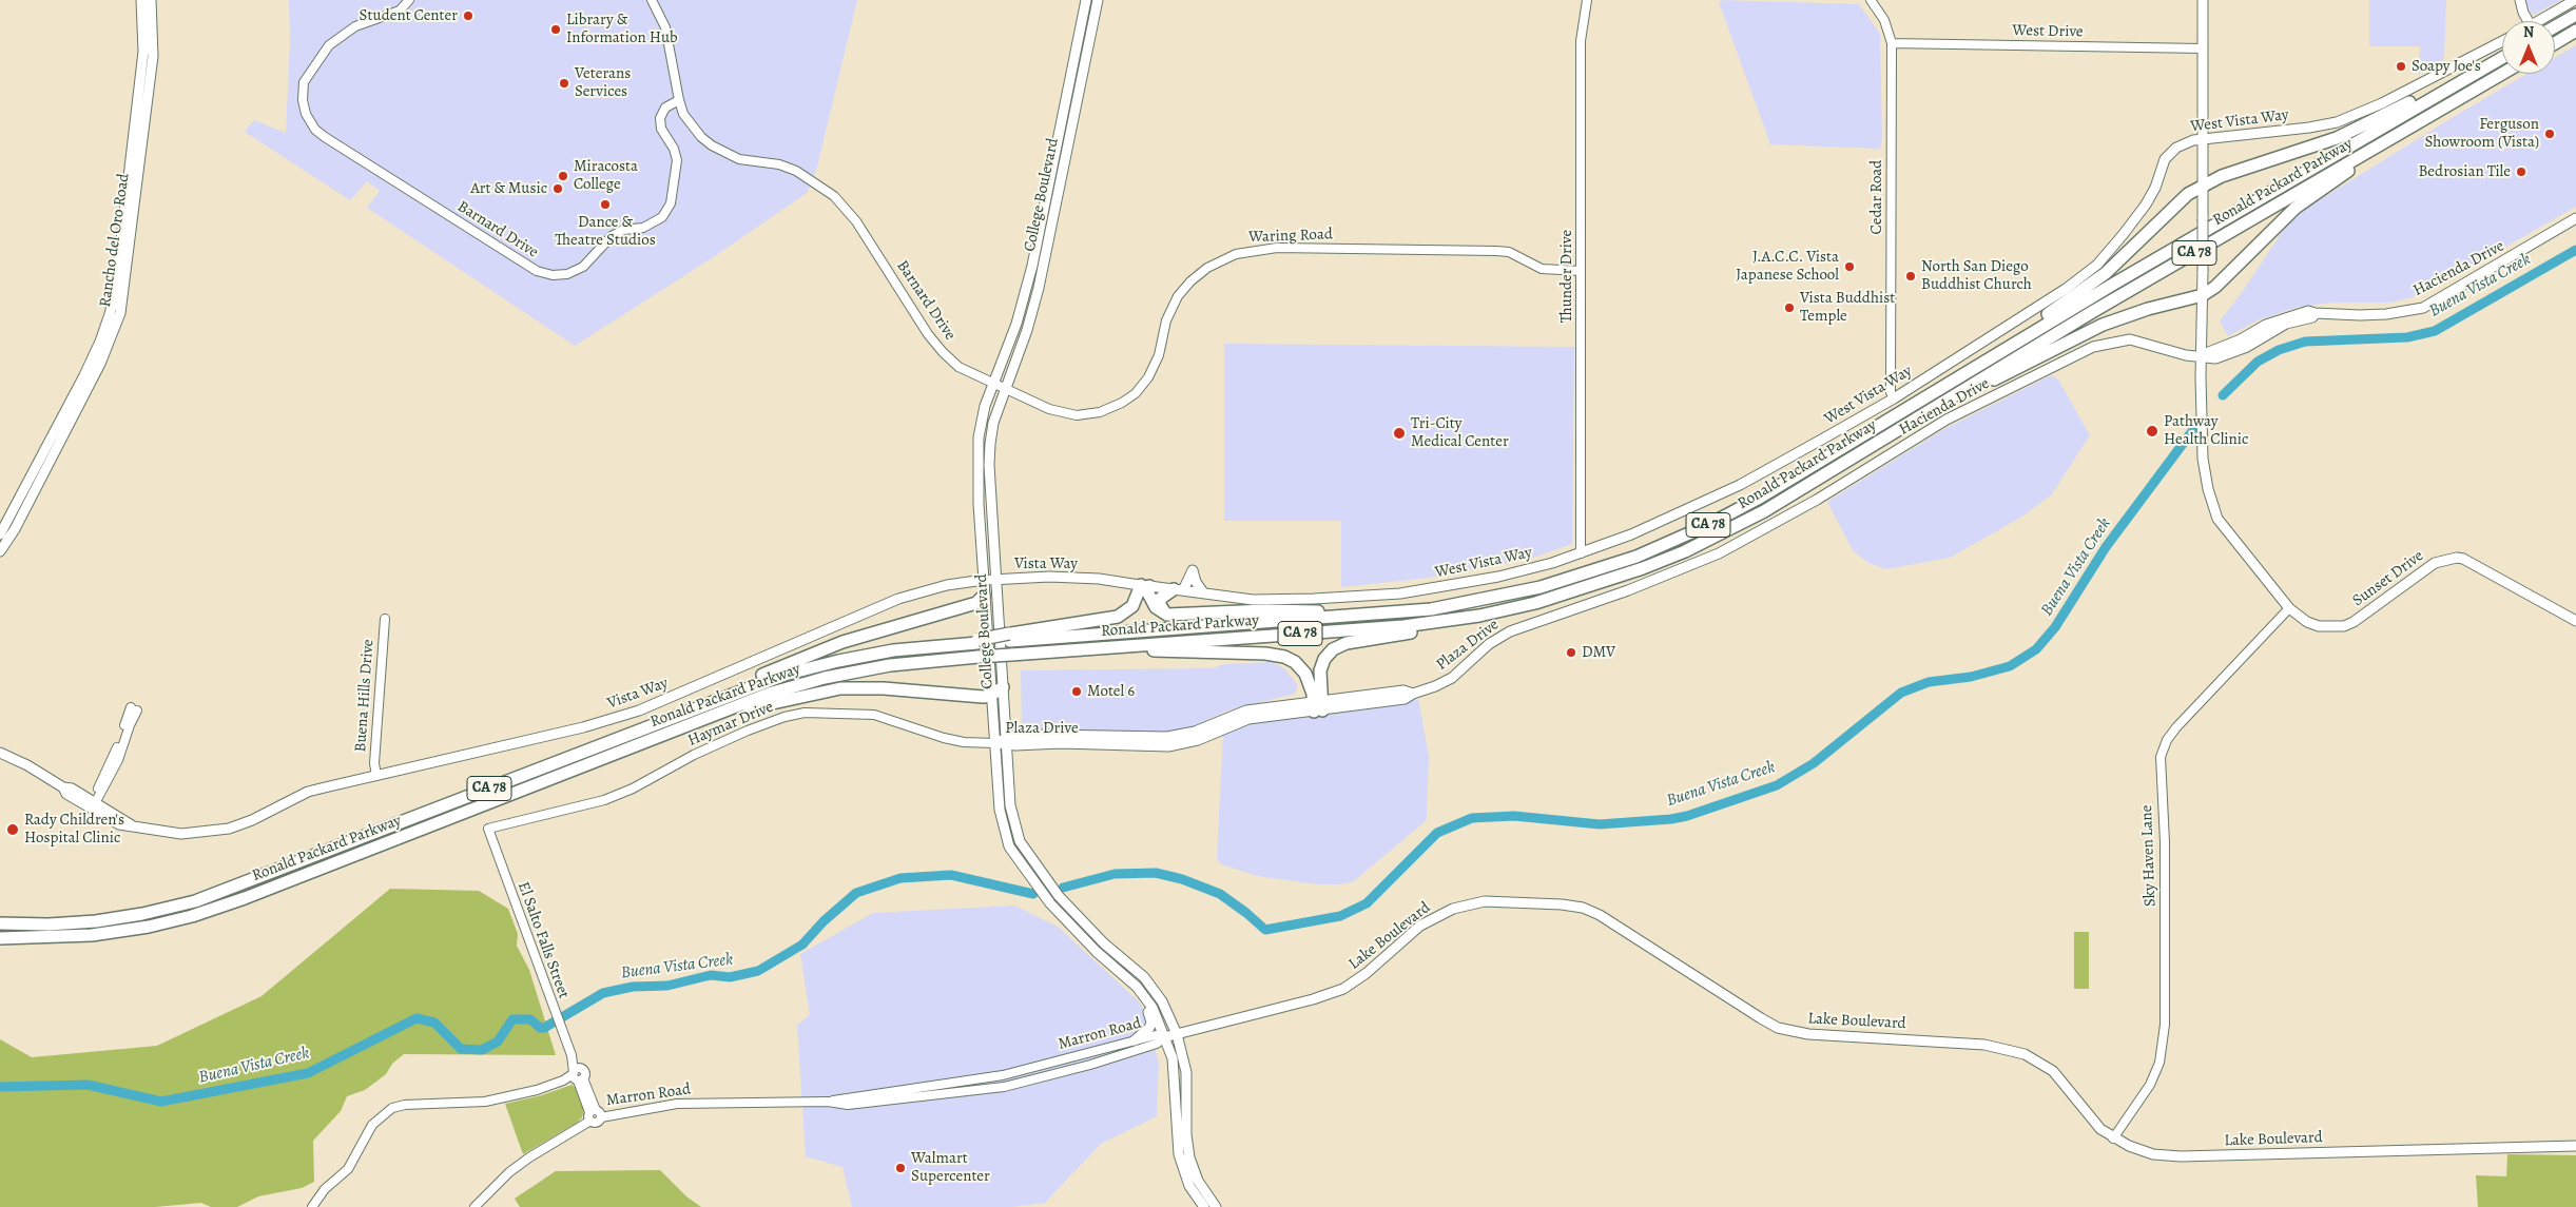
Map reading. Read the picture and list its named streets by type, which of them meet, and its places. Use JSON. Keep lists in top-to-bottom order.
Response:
{
  "streets": {
    "highway": ["Ronald Packard Parkway", "CA 78"],
    "main road": [
      "West Vista Way",
      "College Boulevard",
      "Rancho del Oro Road",
      "Hacienda Drive",
      "Vista Way",
      "Sunset Drive",
      "Plaza Drive",
      "Lake Boulevard"
    ],
    "street": [
      "West Drive",
      "Cedar Road",
      "Barnard Drive",
      "Waring Road",
      "Thunder Drive",
      "Buena Hills Drive",
      "Haymar Drive",
      "Sky Haven Lane",
      "El Salto Falls Street",
      "Marron Road"
    ]
  },
  "crossings": [
    ["West Drive", "Cedar Road"],
    ["West Drive", "Sunset Drive"],
    ["West Vista Way", "Cedar Road"],
    ["West Vista Way", "Thunder Drive"],
    ["West Vista Way", "Vista Way"],
    ["West Vista Way", "Sunset Drive"],
    ["College Boulevard", "Barnard Drive"],
    ["College Boulevard", "Waring Road"],
    ["College Boulevard", "Vista Way"],
    ["College Boulevard", "Plaza Drive"],
    ["College Boulevard", "Haymar Drive"],
    ["College Boulevard", "Lake Boulevard"],
    ["College Boulevard", "Marron Road"],
    ["Barnard Drive", "Waring Road"],
    ["Waring Road", "Thunder Drive"],
    ["Hacienda Drive", "Sunset Drive"],
    ["Hacienda Drive", "Plaza Drive"],
    ["Vista Way", "Buena Hills Drive"],
    ["Sunset Drive", "Sky Haven Lane"],
    ["Plaza Drive", "Haymar Drive"],
    ["Haymar Drive", "El Salto Falls Street"],
    ["Sky Haven Lane", "Lake Boulevard"],
    ["Lake Boulevard", "Marron Road"],
    ["El Salto Falls Street", "Marron Road"]
  ],
  "water": ["Buena Vista Creek"],
  "places": [
    "Student Center",
    "Library & Information Hub",
    "Soapy Joe's",
    "Veterans Services",
    "Ferguson Showroom (Vista)",
    "Bedrosian Tile",
    "Miracosta College",
    "Art & Music",
    "Dance & Theatre Studios",
    "J.A.C.C. Vista Japanese School",
    "North San Diego Buddhist Church",
    "Vista Buddhist Temple",
    "Pathway Health Clinic",
    "Tri-City Medical Center",
    "DMV",
    "Motel 6",
    "Rady Children's Hospital Clinic",
    "Walmart Supercenter"
  ],
  "north": "top"
}
